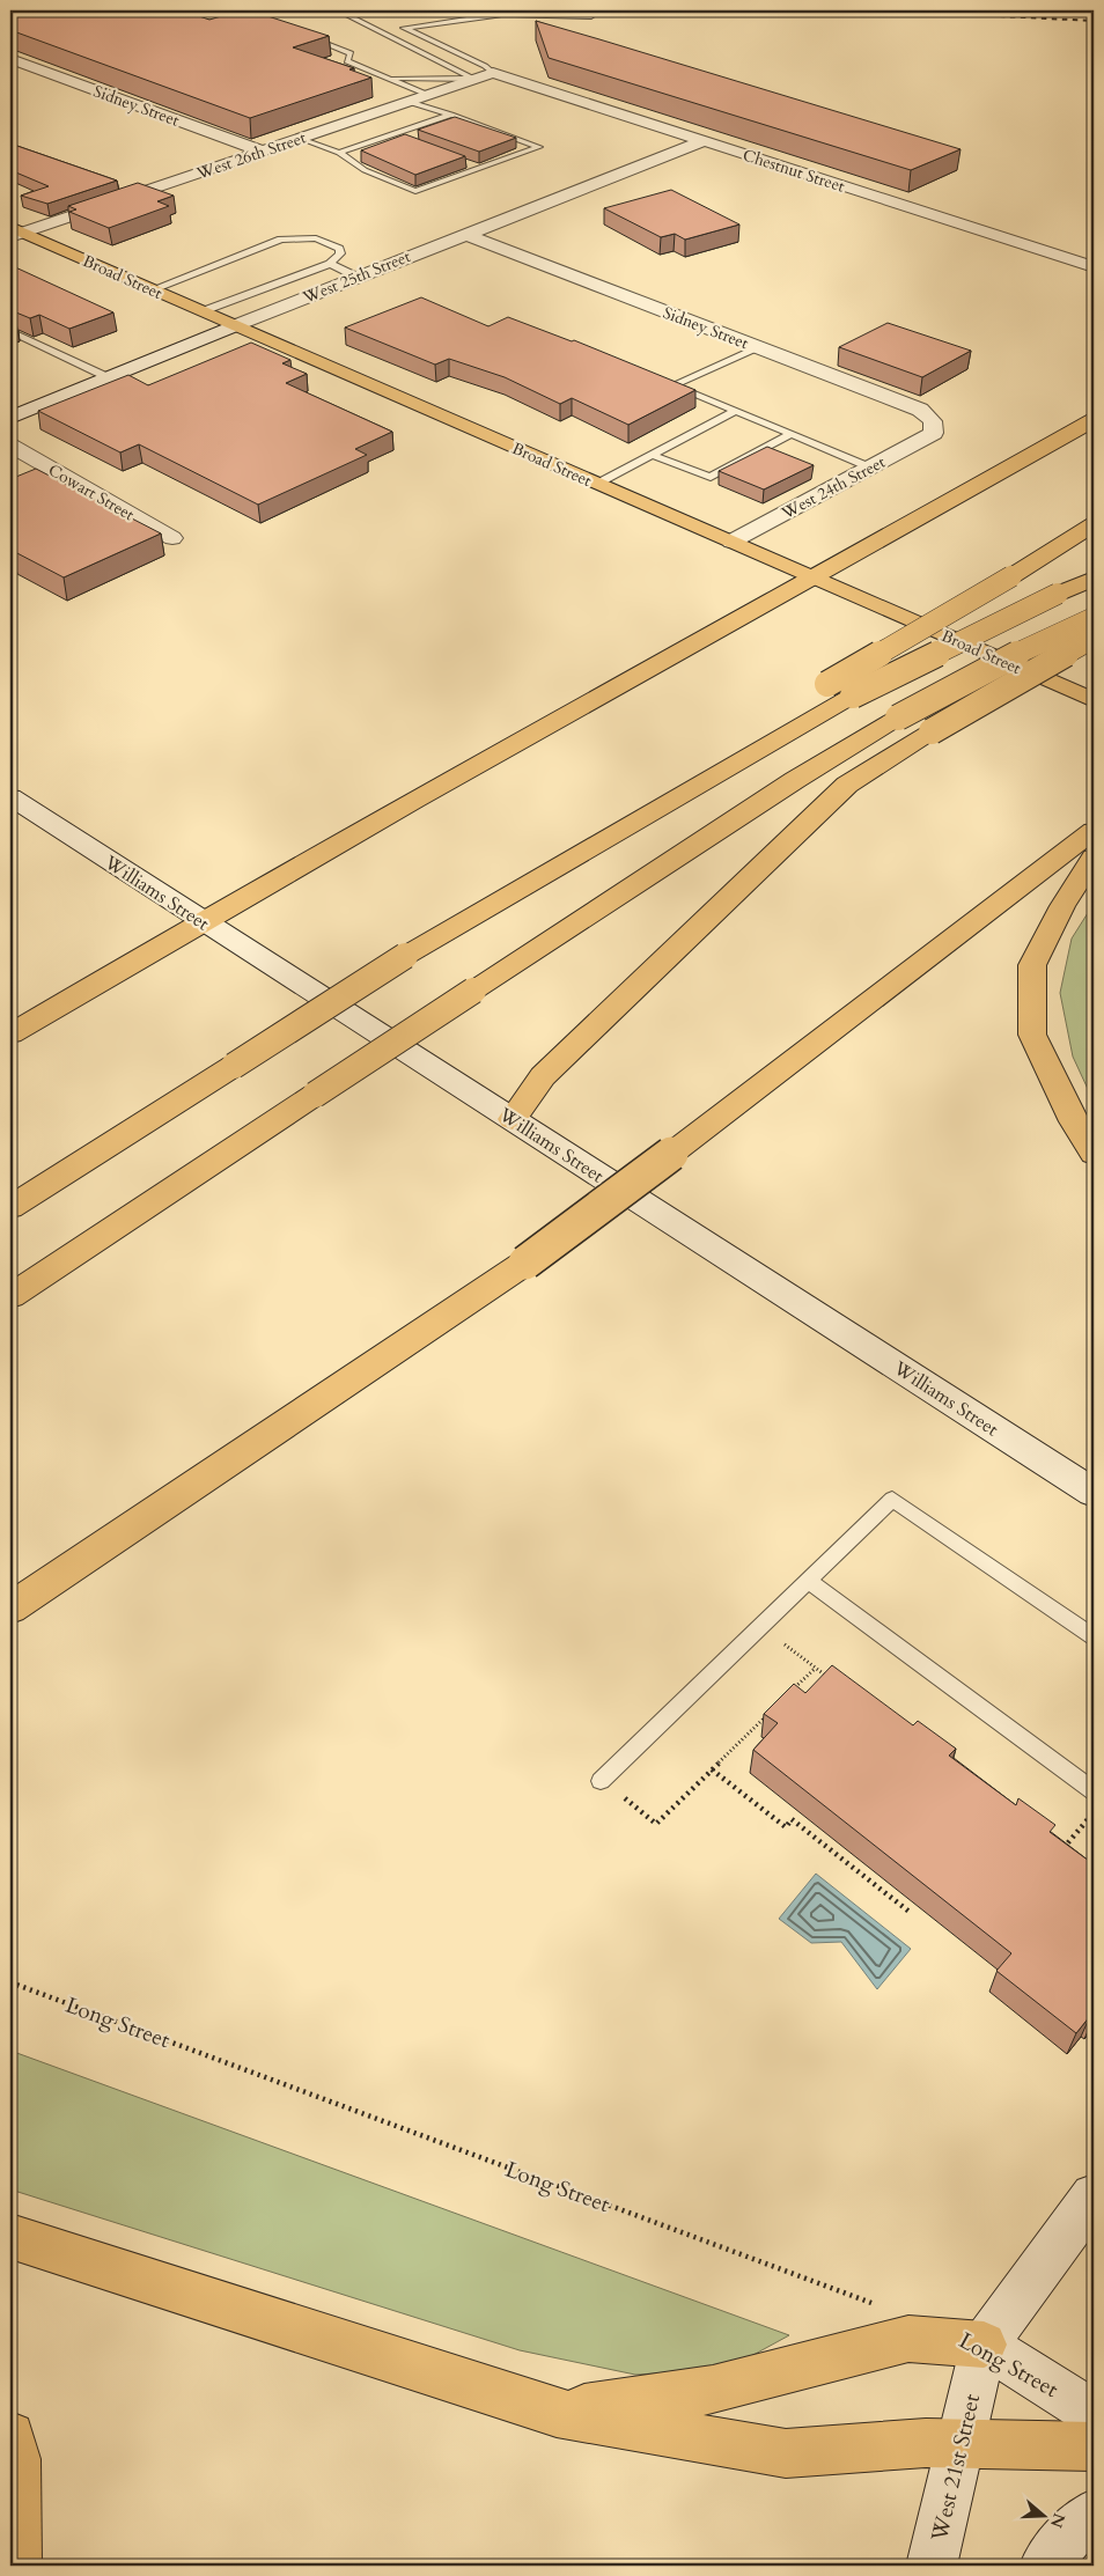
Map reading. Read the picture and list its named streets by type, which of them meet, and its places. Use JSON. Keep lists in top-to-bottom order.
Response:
{
  "streets": {
    "main road": ["Broad Street"],
    "street": [
      "Sidney Street",
      "West 26th Street",
      "Chestnut Street",
      "West 25th Street",
      "West 24th Street",
      "Cowart Street",
      "Williams Street",
      "Long Street",
      "West 21st Street"
    ]
  },
  "crossings": [
    ["Sidney Street", "West 26th Street"],
    ["Sidney Street", "West 25th Street"],
    ["Sidney Street", "West 24th Street"],
    ["West 26th Street", "Chestnut Street"],
    ["West 26th Street", "Broad Street"],
    ["Chestnut Street", "West 25th Street"],
    ["Broad Street", "West 25th Street"],
    ["Broad Street", "West 24th Street"],
    ["Long Street", "West 21st Street"]
  ],
  "north": "right"
}
